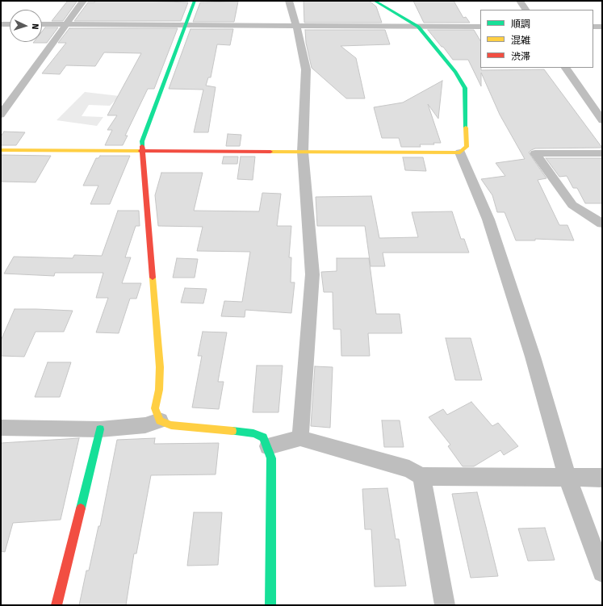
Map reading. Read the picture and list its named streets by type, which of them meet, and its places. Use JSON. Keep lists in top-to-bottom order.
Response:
{
  "legend": ["順調", "混雑", "渋滞"],
  "north": "right"
}
